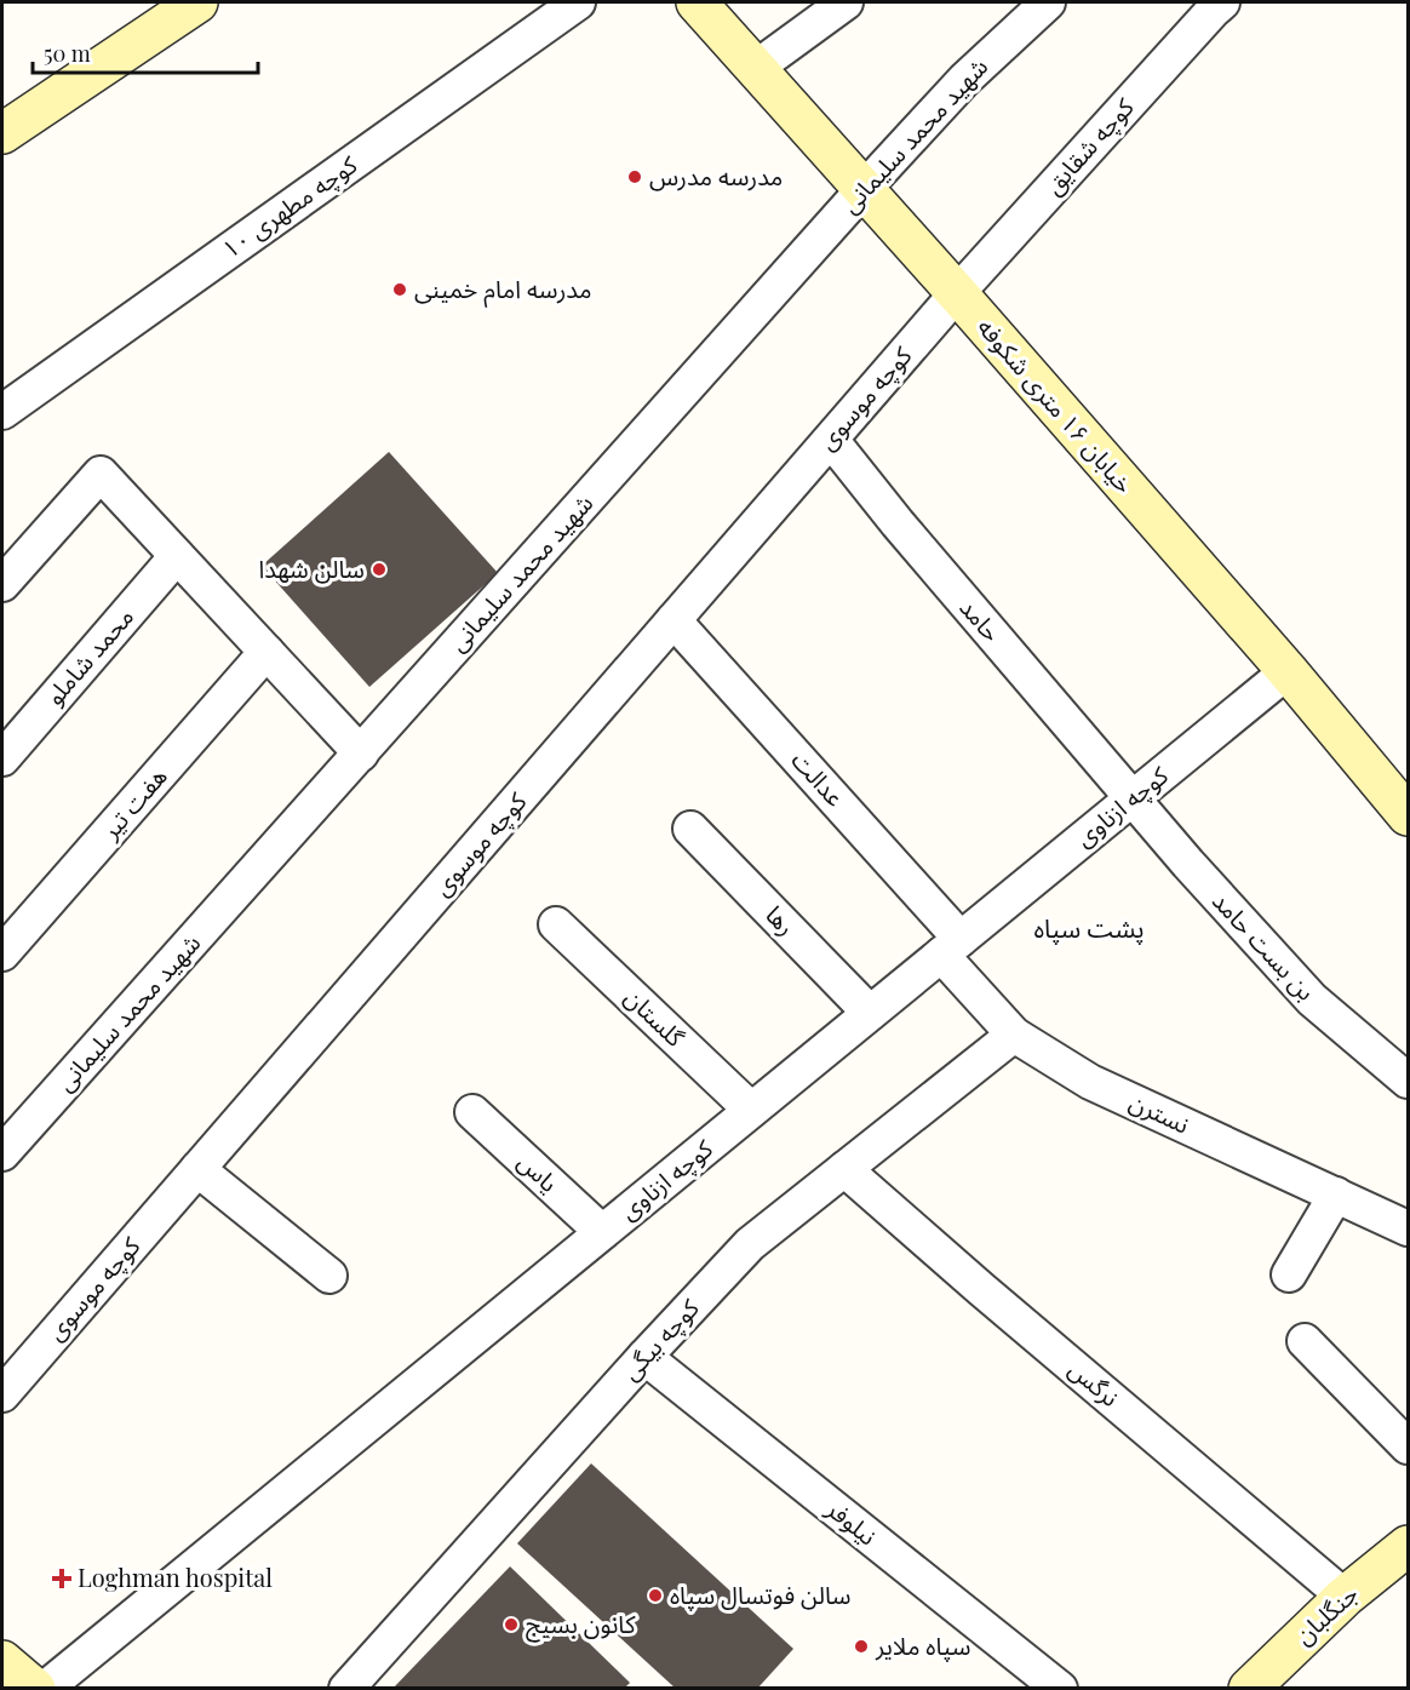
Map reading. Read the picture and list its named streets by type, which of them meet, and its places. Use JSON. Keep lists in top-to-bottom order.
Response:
{
  "streets": {
    "street": [
      "شهید محمد سلیمانی",
      "کوچه شقایق",
      "کوچه مطهری ۱۰",
      "کوچه موسوی",
      "خیابان ۱۶ متری شکوفه",
      "حامد",
      "محمد شاملو",
      "عدالت",
      "هفت تیر",
      "کوچه ازناوی",
      "رها",
      "بن بست حامد",
      "گلستان",
      "نسترن",
      "یاس",
      "کوچه بیگی",
      "نرگس",
      "نیلوفر",
      "جنگلبان"
    ]
  },
  "crossings": [
    ["شهید محمد سلیمانی", "خیابان ۱۶ متری شکوفه"],
    ["کوچه شقایق", "کوچه موسوی"],
    ["کوچه شقایق", "خیابان ۱۶ متری شکوفه"],
    ["کوچه موسوی", "خیابان ۱۶ متری شکوفه"],
    ["کوچه موسوی", "حامد"],
    ["کوچه موسوی", "عدالت"],
    ["خیابان ۱۶ متری شکوفه", "کوچه ازناوی"],
    ["حامد", "کوچه ازناوی"],
    ["حامد", "بن بست حامد"],
    ["عدالت", "کوچه ازناوی"],
    ["عدالت", "نسترن"],
    ["کوچه ازناوی", "رها"],
    ["کوچه ازناوی", "بن بست حامد"],
    ["کوچه ازناوی", "گلستان"],
    ["کوچه ازناوی", "نسترن"],
    ["کوچه ازناوی", "یاس"],
    ["نسترن", "کوچه بیگی"],
    ["کوچه بیگی", "نرگس"],
    ["کوچه بیگی", "نیلوفر"],
    ["نرگس", "جنگلبان"]
  ],
  "districts": ["پشت سپاه"],
  "places": {
    "other": [
      "مدرسه مدرس",
      "مدرسه امام خمینی",
      "سالن شهدا",
      "سالن فوتسال سپاه",
      "کانون بسیج",
      "سپاه ملایر"
    ],
    "health": ["Loghman hospital"]
  },
  "scale_bar": "50 m"
}
